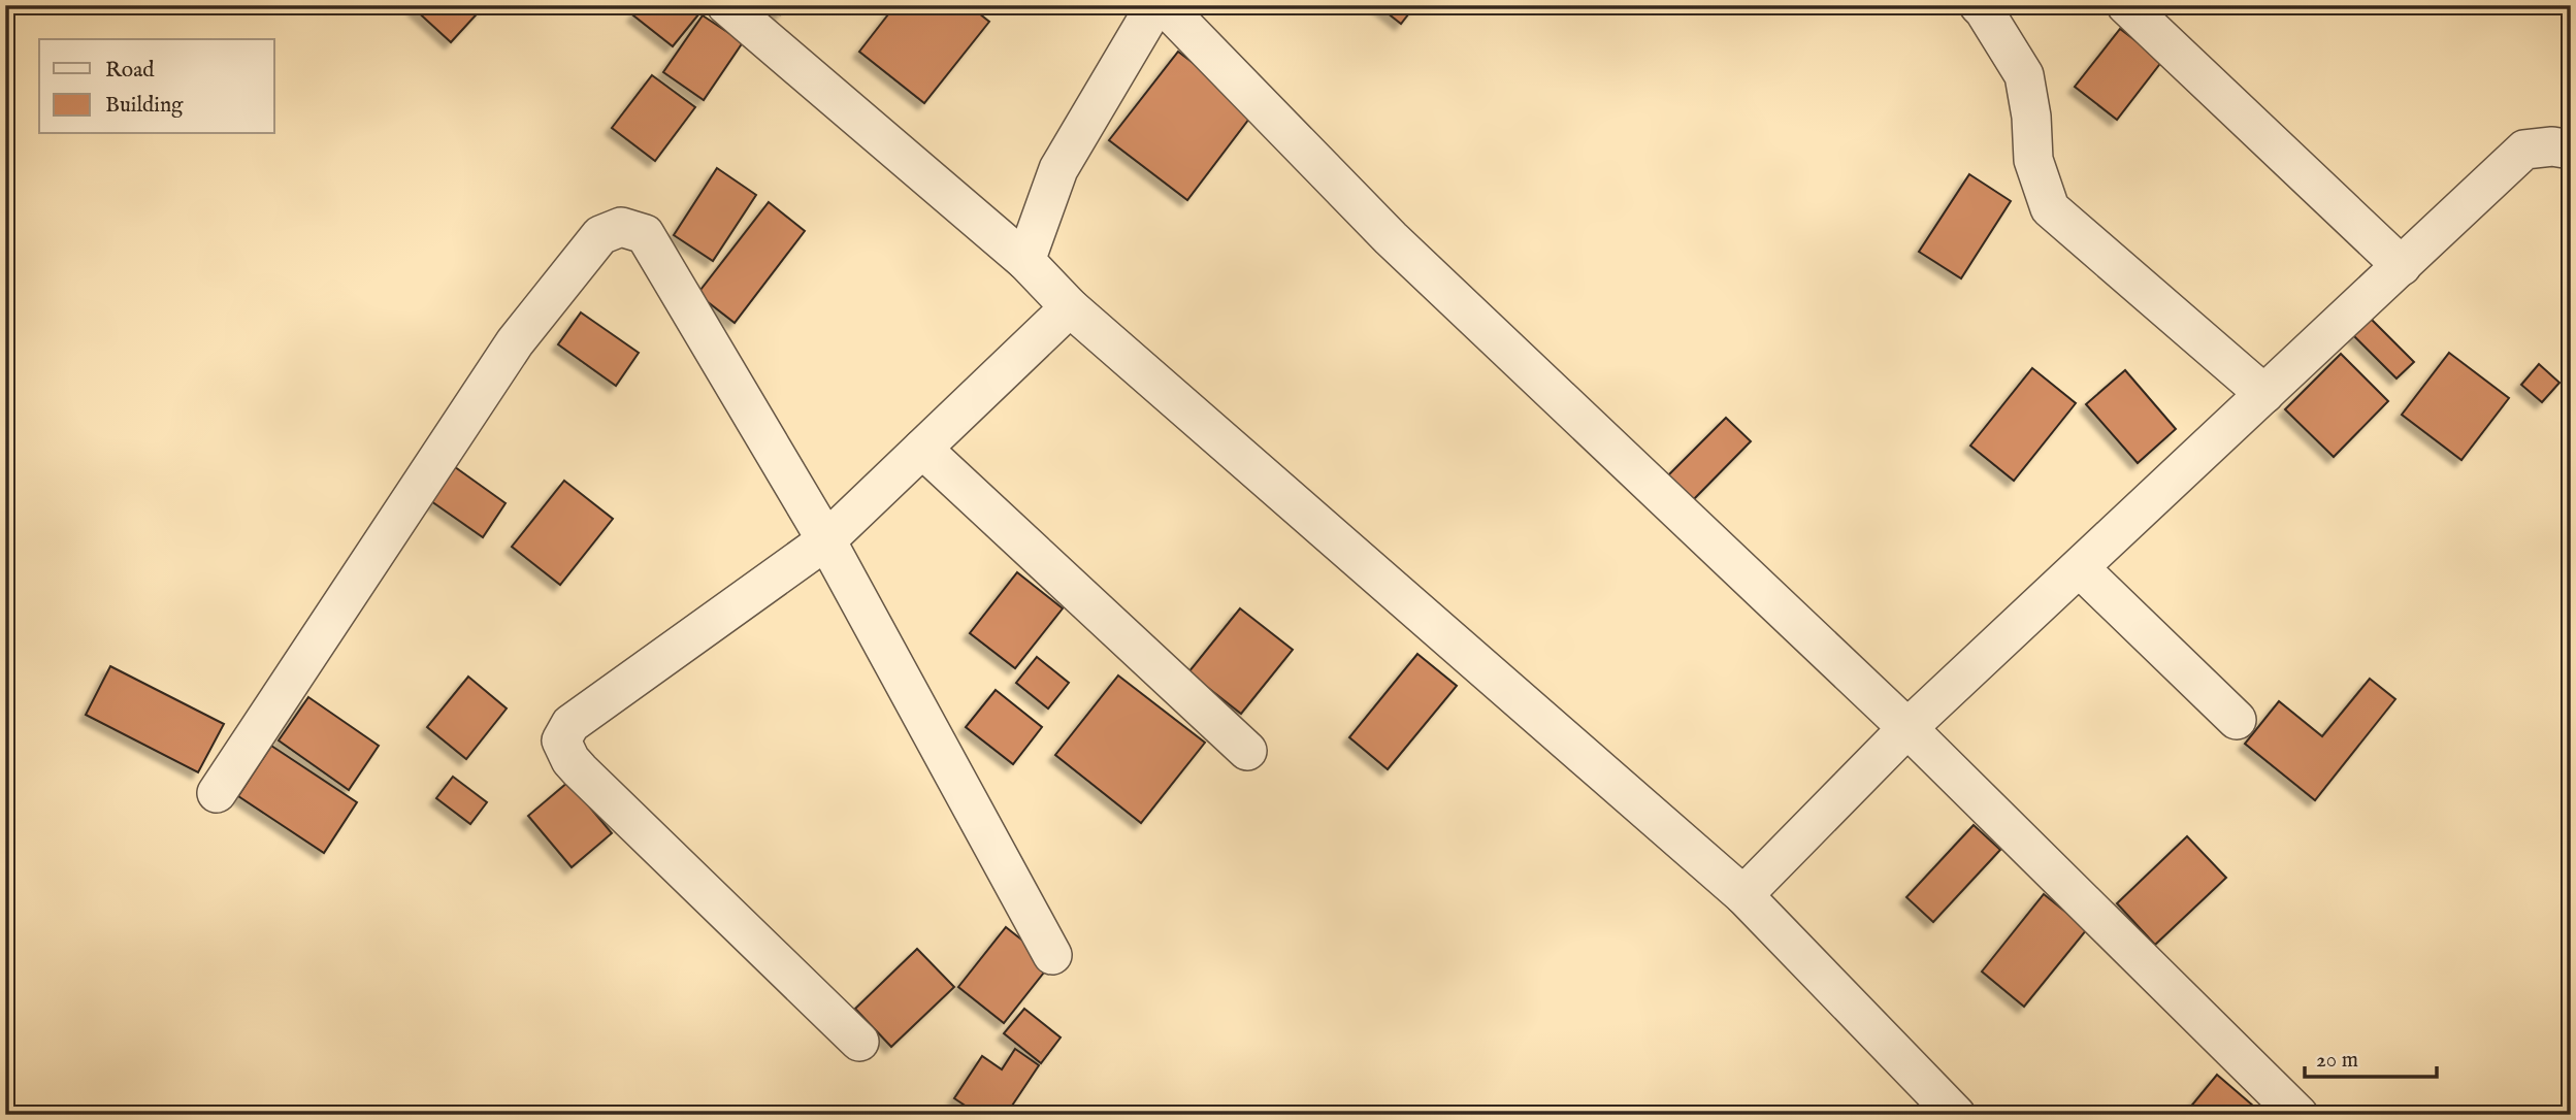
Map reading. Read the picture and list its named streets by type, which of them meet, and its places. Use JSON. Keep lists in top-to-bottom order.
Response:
{
  "legend": ["Road", "Building"],
  "scale_bar": "20 m"
}
